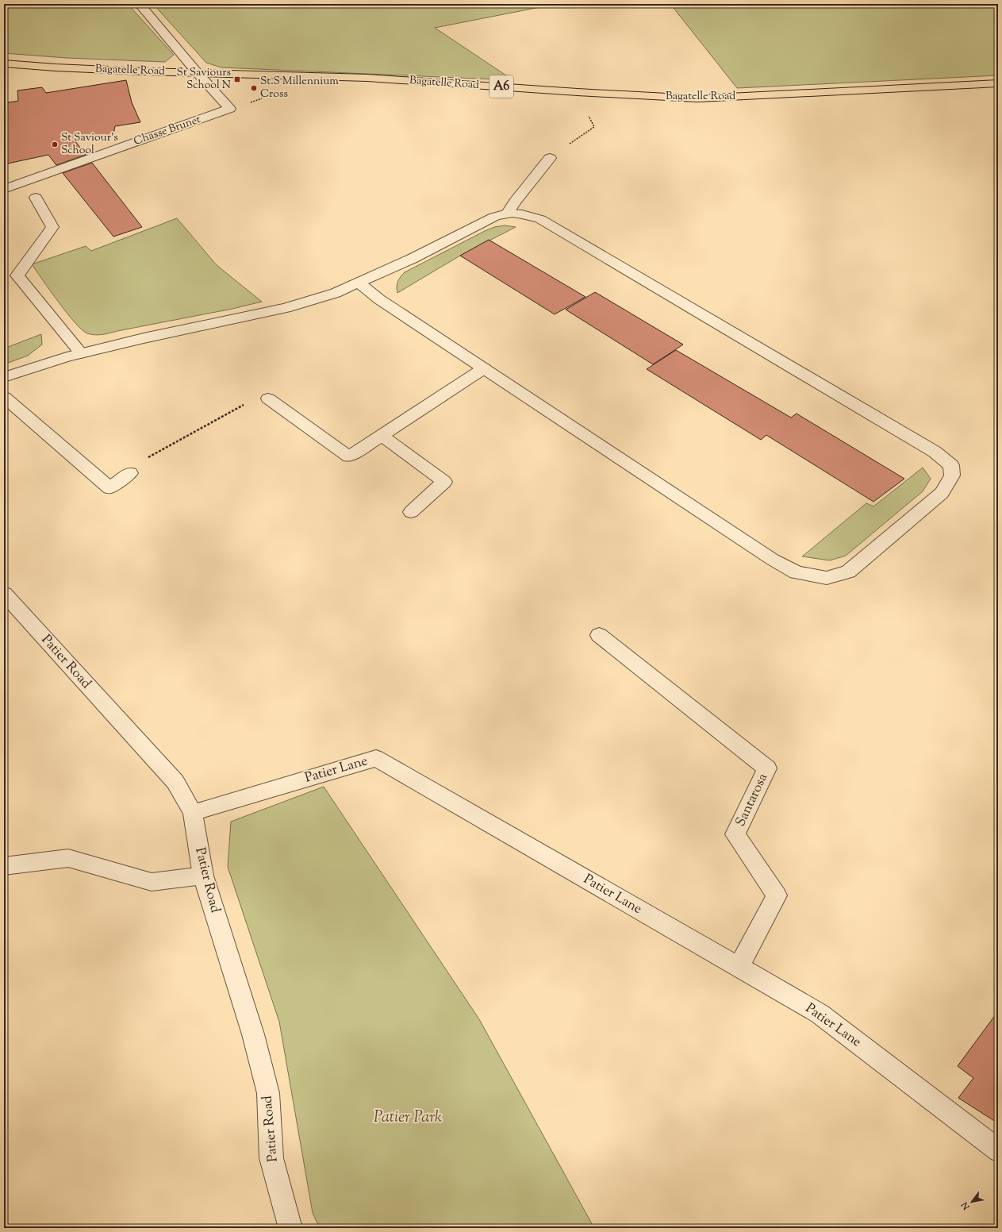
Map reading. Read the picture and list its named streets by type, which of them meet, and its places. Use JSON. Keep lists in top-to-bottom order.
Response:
{
  "streets": {
    "main road": ["Bagatelle Road", "A6"],
    "street": [
      "Chasse Brunet",
      "Patier Road",
      "Patier Lane",
      "Santarosa"
    ]
  },
  "crossings": [
    ["Bagatelle Road", "Chasse Brunet"],
    ["Patier Road", "Patier Lane"],
    ["Patier Lane", "Santarosa"]
  ],
  "parks": ["Patier Park"],
  "places": {
    "transit": ["St Saviours School N"],
    "other": ["St.S Millennium Cross", "St Saviour's School"]
  },
  "north": "bottom left"
}
